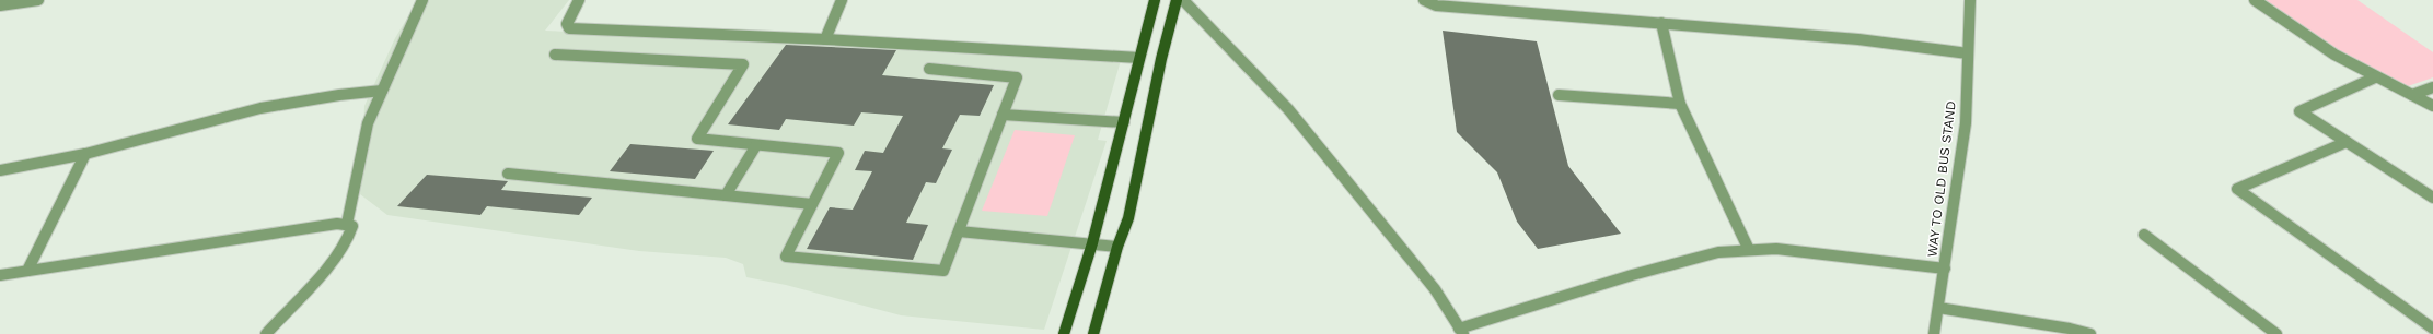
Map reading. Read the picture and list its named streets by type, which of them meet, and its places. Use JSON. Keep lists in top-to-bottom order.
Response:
{
  "streets": {
    "street": ["WAY TO OLD BUS STAND"]
  }
}
